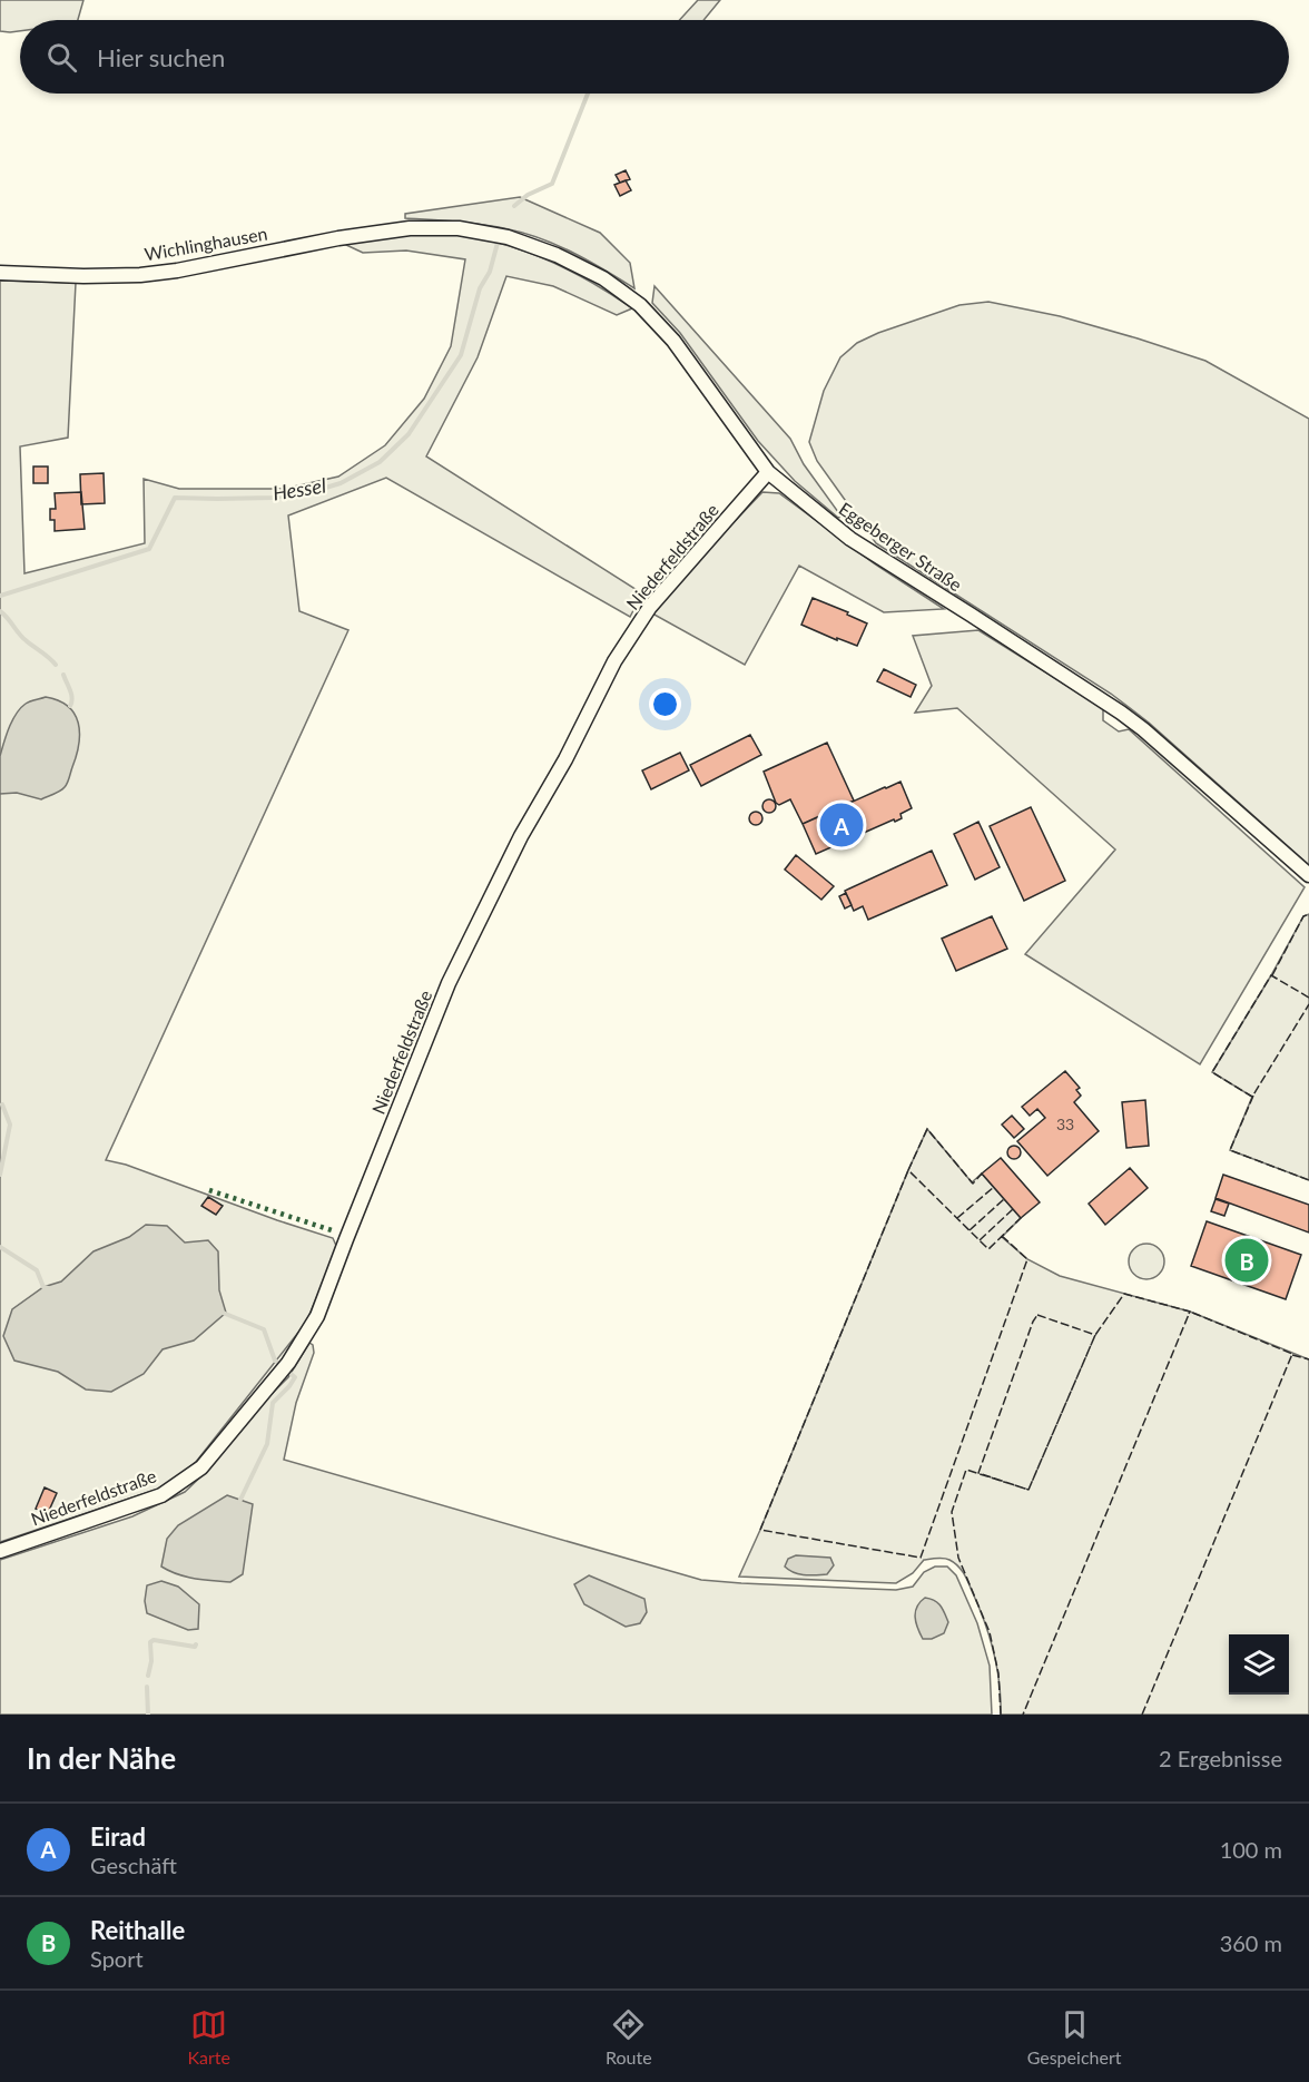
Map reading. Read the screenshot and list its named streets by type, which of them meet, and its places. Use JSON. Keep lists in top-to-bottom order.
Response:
{
  "streets": {
    "street": ["Wichlinghausen", "Eggeberger Straße", "Niederfeldstraße"]
  },
  "crossings": [
    ["Wichlinghausen", "Eggeberger Straße"],
    ["Eggeberger Straße", "Niederfeldstraße"]
  ],
  "water": ["Hessel"],
  "house_numbers": ["33"],
  "page": {
    "search": "Hier suchen",
    "pins": ["A", "B"],
    "heading": ["In der Nähe", "2 Ergebnisse"],
    "list": [
      {
        "mark": "A",
        "name": "Eirad",
        "note": "Geschäft",
        "value": "100 m"
      },
      {
        "mark": "B",
        "name": "Reithalle",
        "note": "Sport",
        "value": "360 m"
      }
    ],
    "nav": ["Karte", "Route", "Gespeichert"]
  }
}
